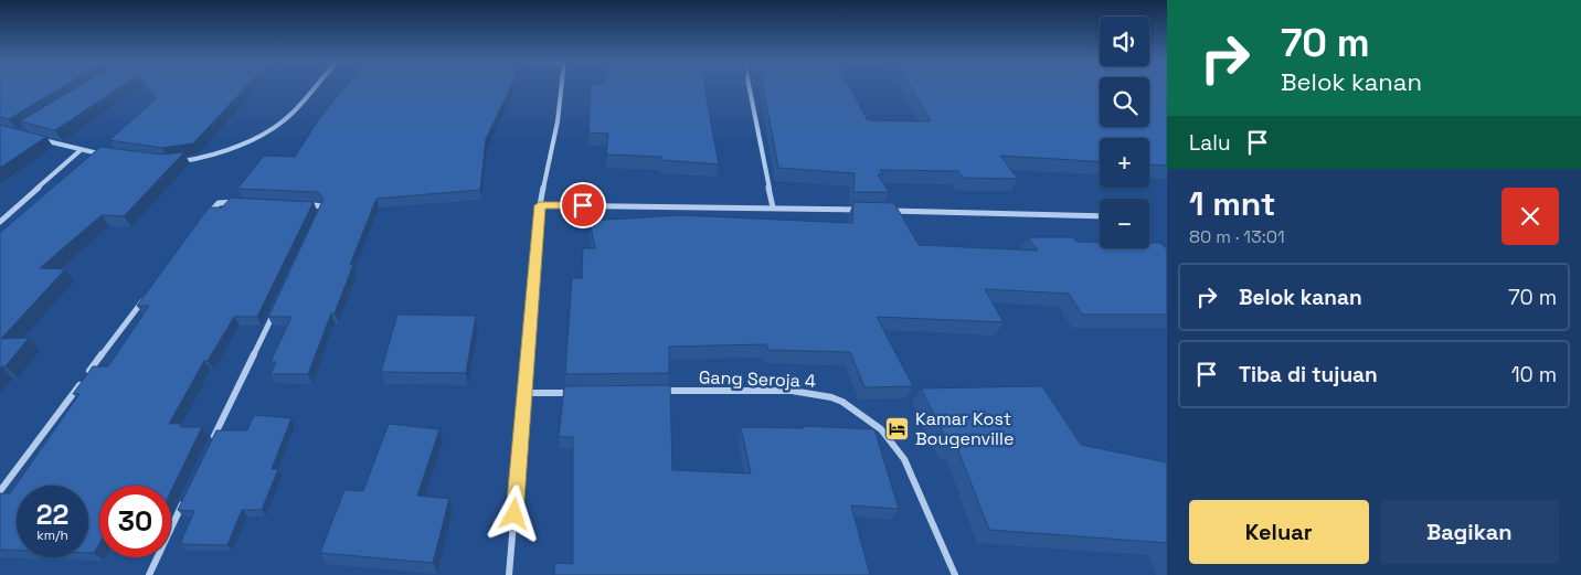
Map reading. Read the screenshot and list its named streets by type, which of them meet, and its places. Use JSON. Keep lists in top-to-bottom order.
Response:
{
  "streets": {
    "street": ["Gang Seroja 4"]
  },
  "places": {
    "hotel": ["Kamar Kost Bougenville"]
  },
  "page": {
    "turn": ["70 m", "Belok kanan"],
    "map_buttons": ["+", "−"],
    "then": "Lalu",
    "heading": ["1 mnt", "80 m · 13:01"],
    "list": [
      {
        "name": "Belok kanan",
        "value": "70 m"
      },
      {
        "name": "Tiba di tujuan",
        "value": "10 m"
      }
    ],
    "speed": "22 km/h",
    "limit": "30",
    "buttons": ["Keluar", "Bagikan"]
  }
}
